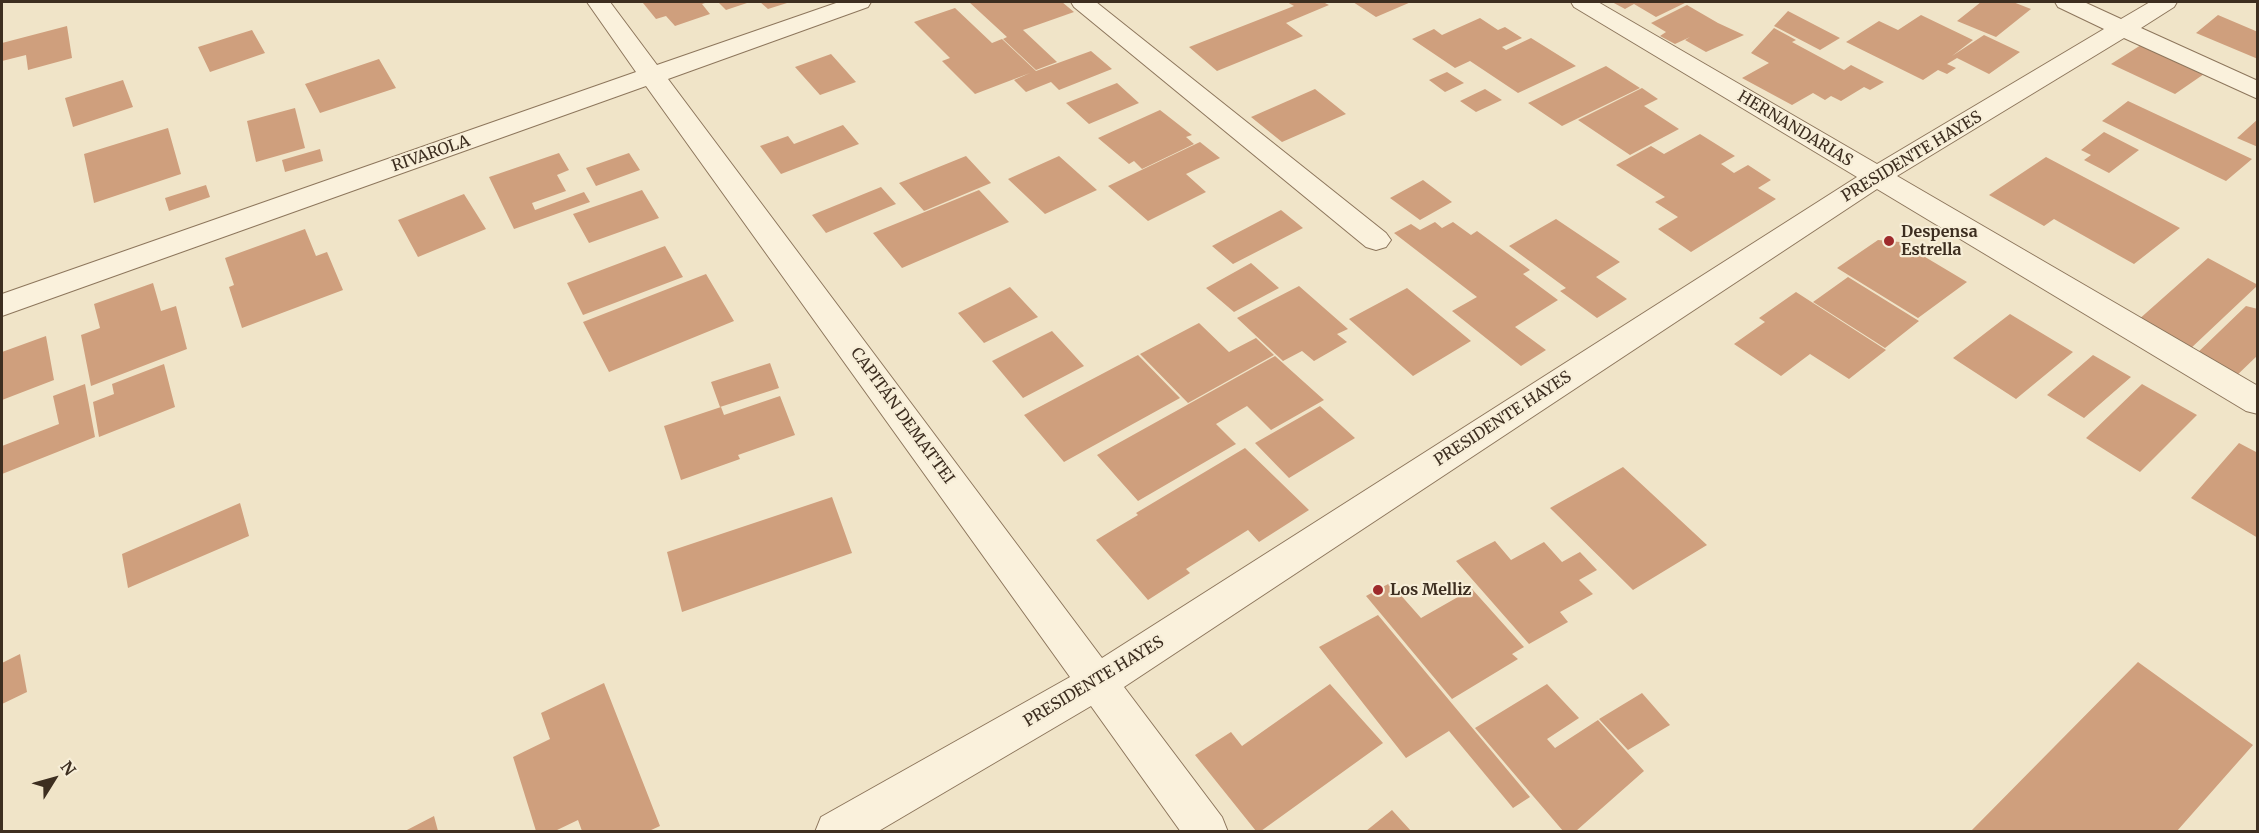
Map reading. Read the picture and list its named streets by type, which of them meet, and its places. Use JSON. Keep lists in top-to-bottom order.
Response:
{
  "streets": {
    "street": [
      "HERNANDARIAS",
      "RIVAROLA",
      "PRESIDENTE HAYES",
      "CAPITÁN DEMATTEI"
    ]
  },
  "crossings": [
    ["HERNANDARIAS", "PRESIDENTE HAYES"],
    ["RIVAROLA", "CAPITÁN DEMATTEI"],
    ["PRESIDENTE HAYES", "CAPITÁN DEMATTEI"]
  ],
  "places": ["Despensa Estrella", "Los Melliz"],
  "north": "top right"
}
